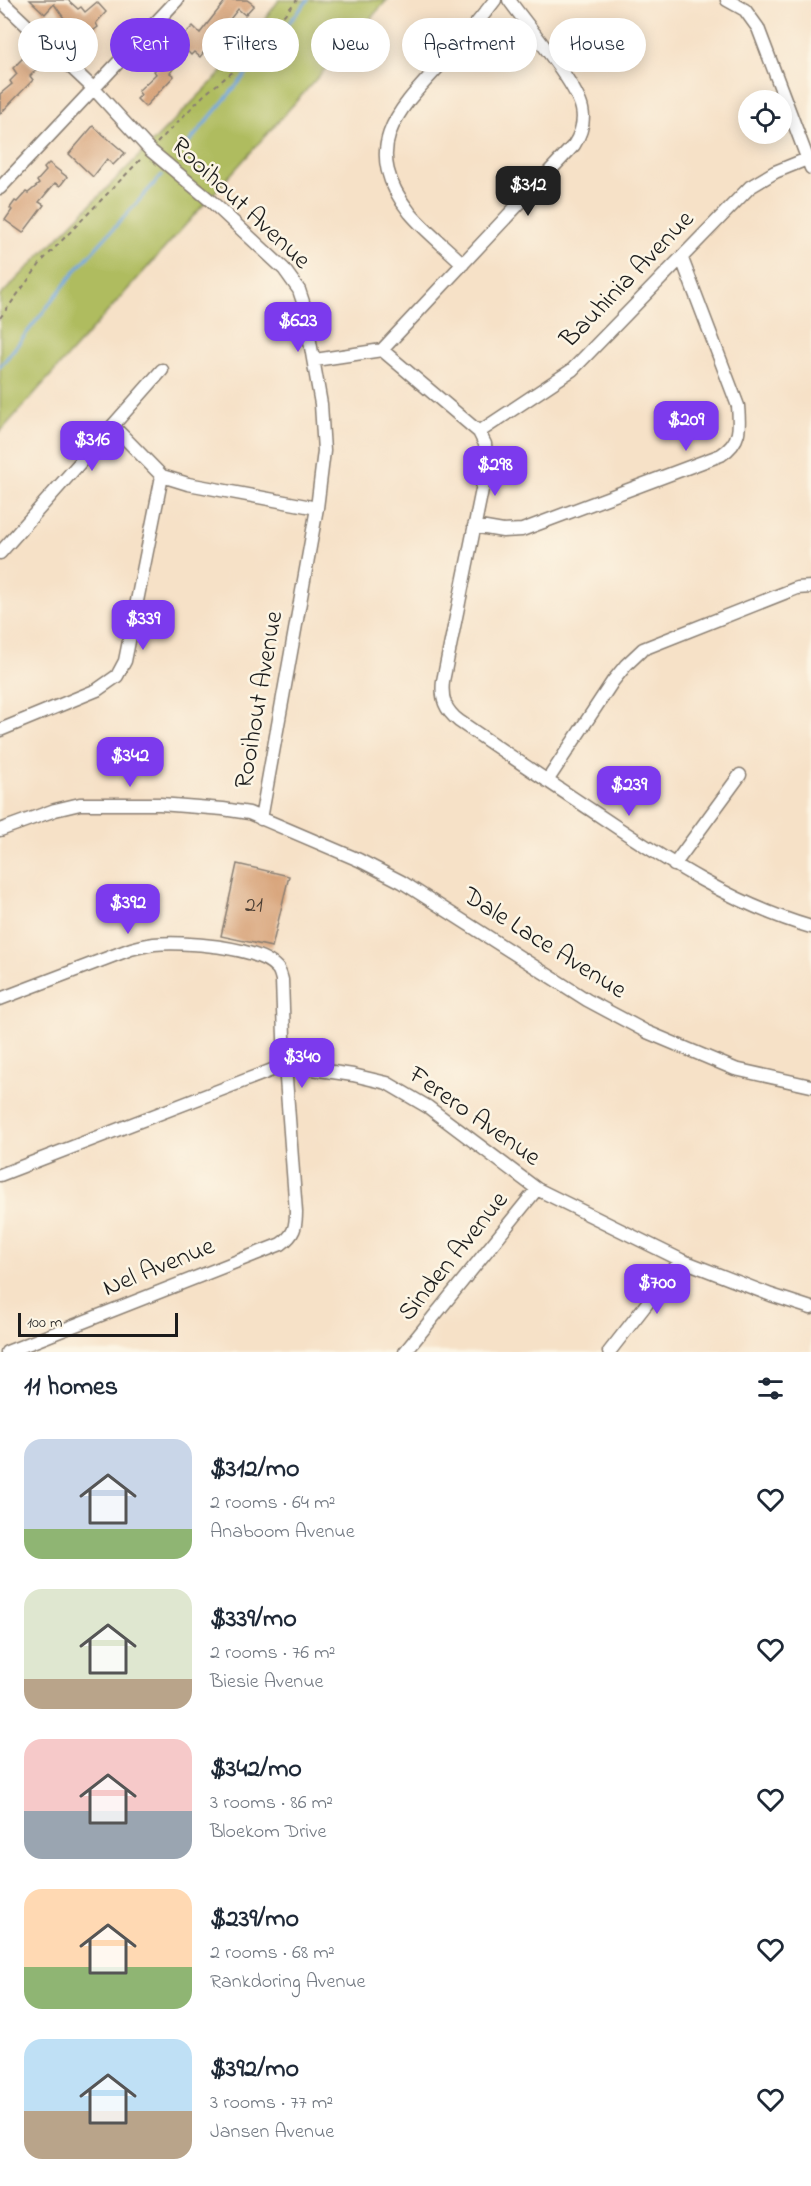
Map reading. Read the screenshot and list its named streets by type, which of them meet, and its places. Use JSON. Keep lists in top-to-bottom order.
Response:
{
  "streets": {
    "street": [
      "Rooihout Avenue",
      "Bauhinia Avenue",
      "Dale Lace Avenue",
      "Ferero Avenue",
      "Sinden Avenue",
      "Nel Avenue"
    ]
  },
  "crossings": [
    ["Rooihout Avenue", "Dale Lace Avenue"],
    ["Ferero Avenue", "Sinden Avenue"],
    ["Ferero Avenue", "Nel Avenue"]
  ],
  "house_numbers": ["21"],
  "scale_bar": "100 m",
  "page": {
    "chip": [
      "Buy",
      "Rent",
      "Filters",
      "New",
      "Apartment",
      "House"
    ],
    "price": [
      "$312",
      "$623",
      "$209",
      "$316",
      "$298",
      "$339",
      "$342",
      "$239",
      "$392",
      "$340",
      "$700"
    ],
    "scale": "100 m",
    "heading": "11 homes",
    "list": [
      {
        "name": "$312/mo",
        "note": "2 rooms · 64 m² · Anaboom Avenue"
      },
      {
        "name": "$339/mo",
        "note": "2 rooms · 76 m² · Biesie Avenue"
      },
      {
        "name": "$342/mo",
        "note": "3 rooms · 86 m² · Bloekom Drive"
      },
      {
        "name": "$239/mo",
        "note": "2 rooms · 68 m² · Rankdoring Avenue"
      },
      {
        "name": "$392/mo",
        "note": "3 rooms · 77 m² · Jansen Avenue"
      }
    ]
  }
}
